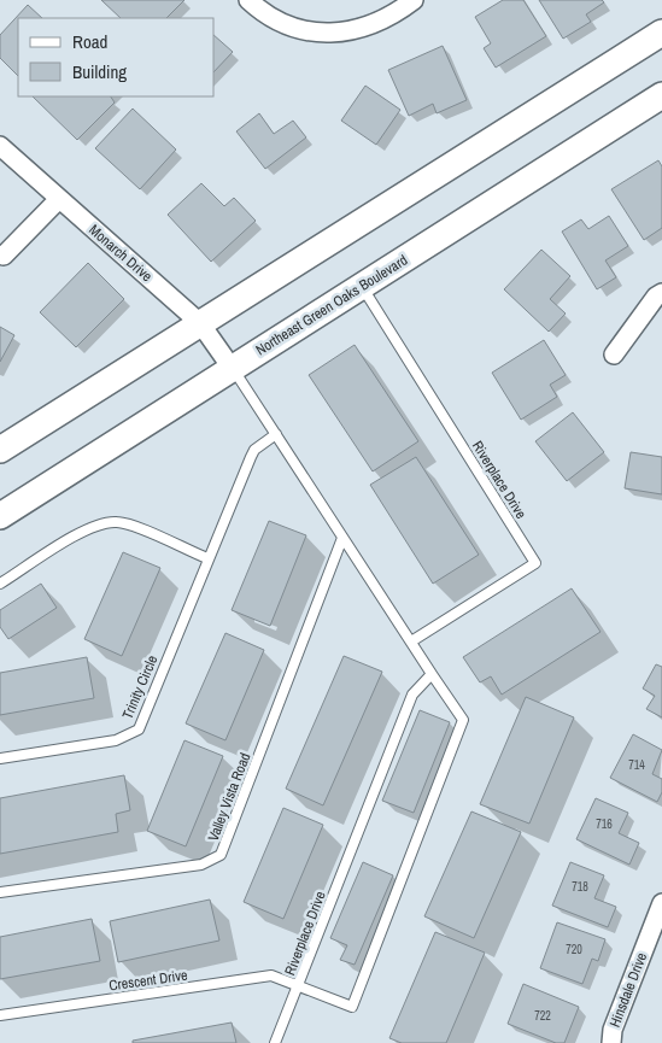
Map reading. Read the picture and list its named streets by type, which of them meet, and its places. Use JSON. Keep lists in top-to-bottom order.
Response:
{
  "streets": {
    "main road": ["Northeast Green Oaks Boulevard"],
    "street": ["Monarch Drive", "Hinsdale Drive"],
    "lane": [
      "Riverplace Drive",
      "Trinity Circle",
      "Valley Vista Road",
      "Crescent Drive"
    ]
  },
  "crossings": [
    ["Monarch Drive", "Northeast Green Oaks Boulevard"],
    ["Northeast Green Oaks Boulevard", "Riverplace Drive"],
    ["Riverplace Drive", "Crescent Drive"]
  ],
  "house_numbers": [
    "714",
    "716",
    "718",
    "720",
    "722"
  ],
  "legend": ["Road", "Building"]
}
